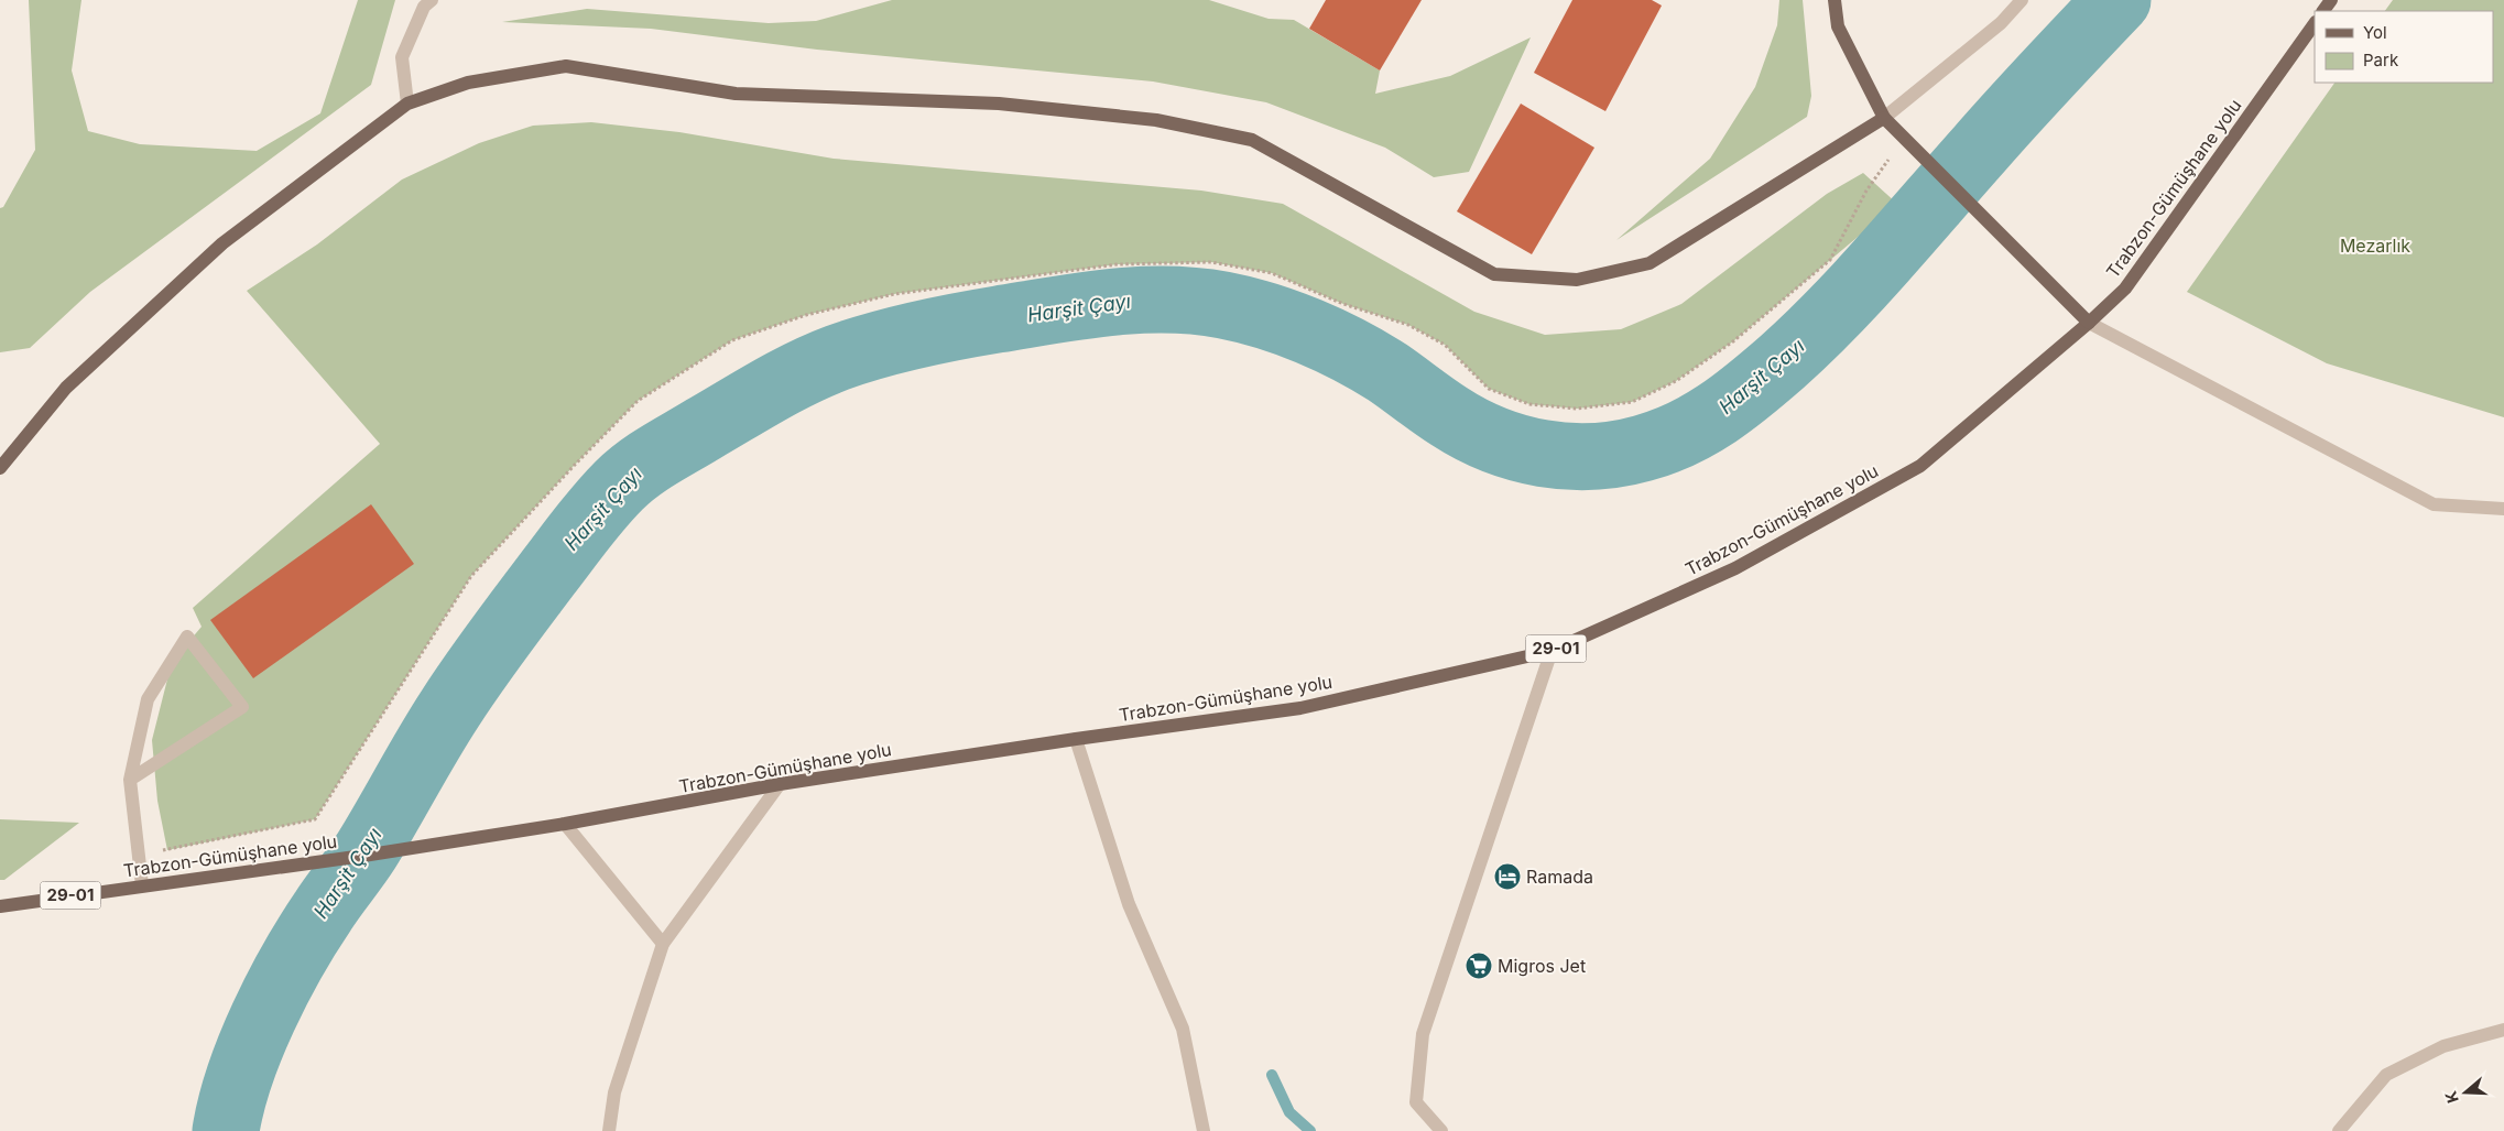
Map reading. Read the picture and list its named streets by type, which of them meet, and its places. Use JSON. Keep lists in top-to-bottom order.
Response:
{
  "streets": {
    "main road": ["Trabzon-Gümüşhane yolu", "29-01"]
  },
  "water": ["Harşit Çayı"],
  "parks": ["Mezarlık"],
  "places": {
    "hotel": ["Ramada"],
    "supermarket": ["Migros Jet"]
  },
  "legend": ["Yol", "Park"],
  "north": "left"
}
